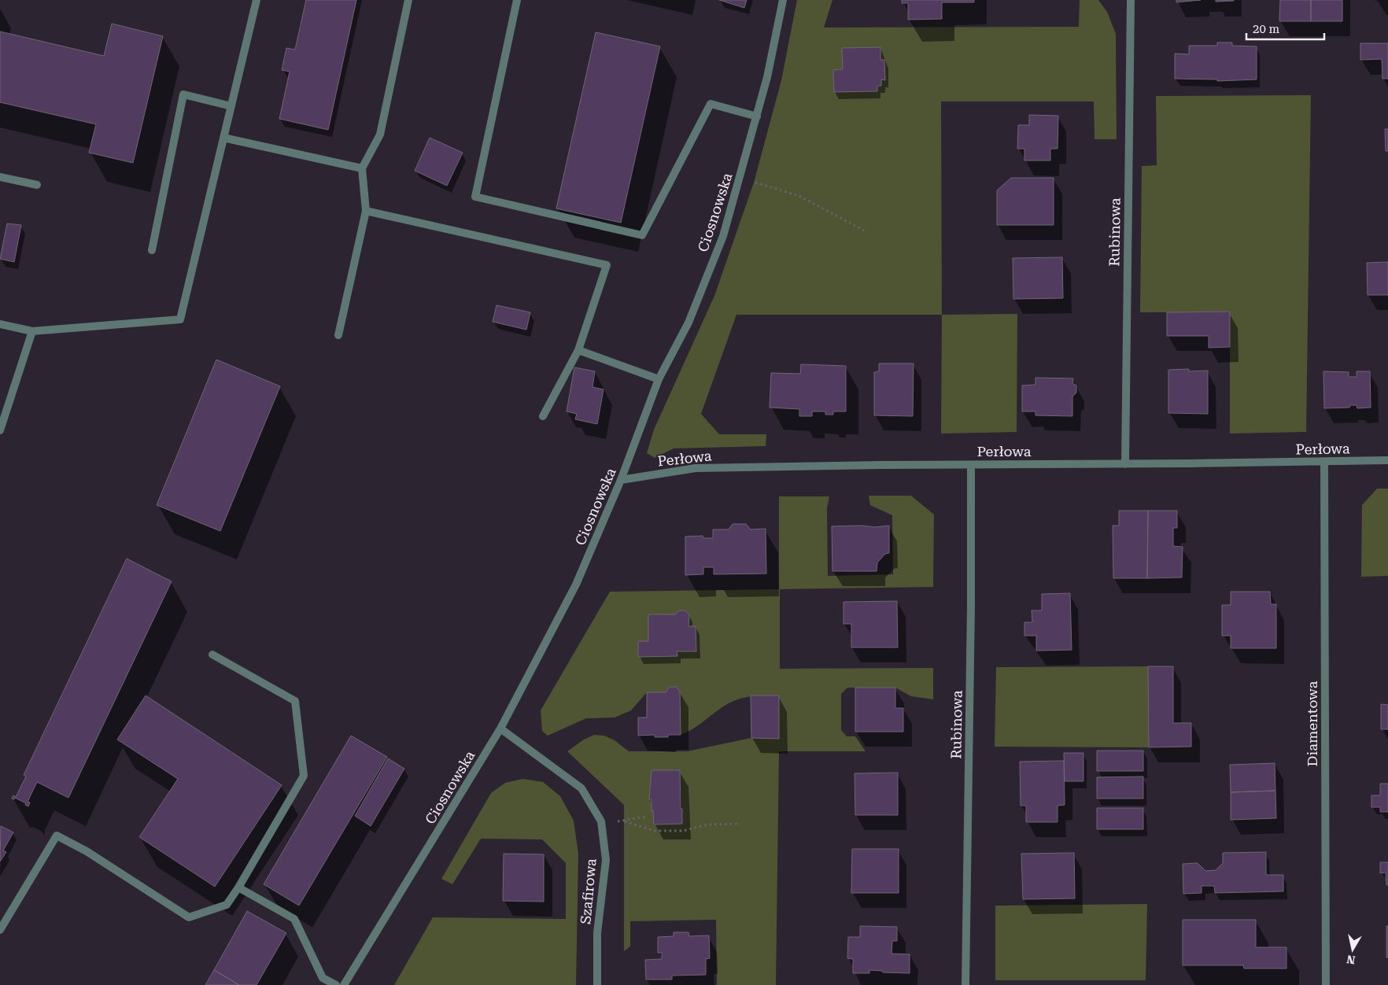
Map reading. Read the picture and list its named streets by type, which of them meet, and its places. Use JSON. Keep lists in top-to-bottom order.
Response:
{
  "streets": {
    "street": [
      "Ciosnowska",
      "Rubinowa",
      "Perłowa",
      "Diamentowa",
      "Szafirowa"
    ]
  },
  "crossings": [
    ["Ciosnowska", "Perłowa"],
    ["Ciosnowska", "Szafirowa"],
    ["Rubinowa", "Perłowa"],
    ["Perłowa", "Diamentowa"]
  ],
  "scale_bar": "20 m",
  "north": "bottom"
}
